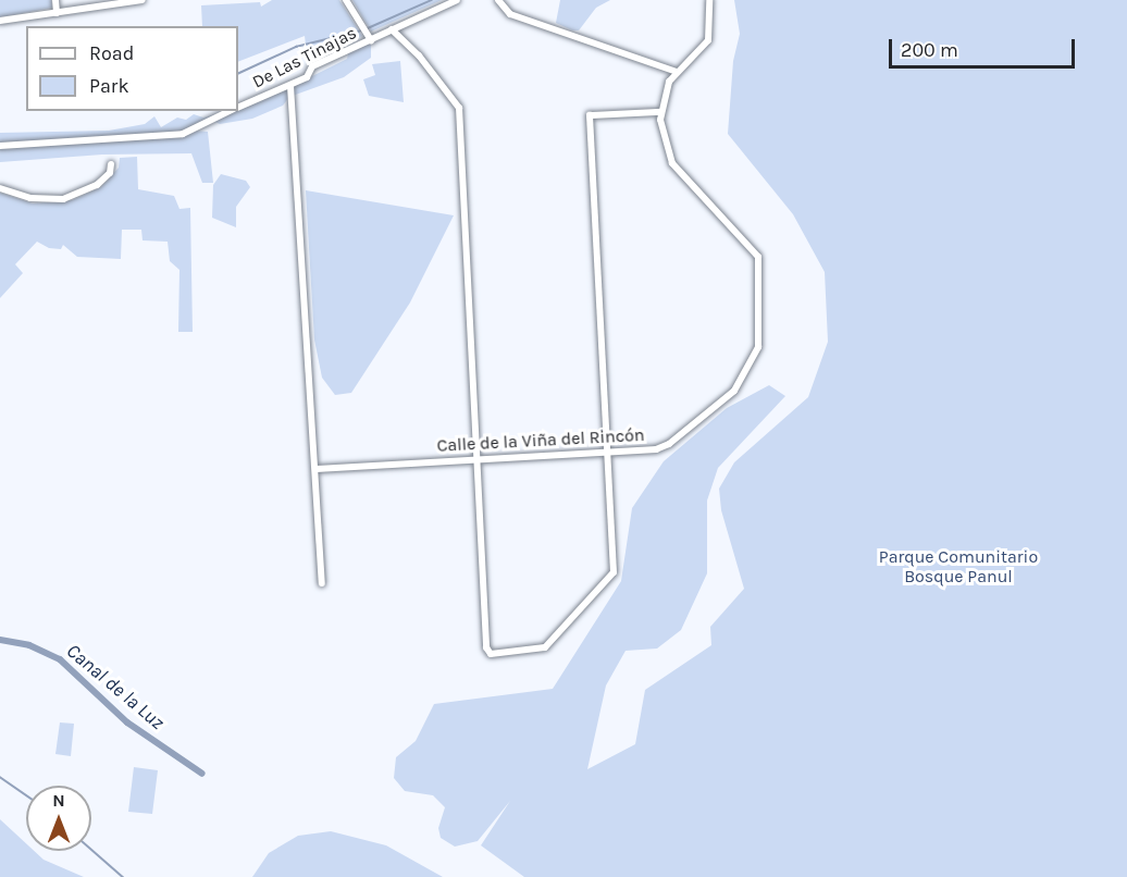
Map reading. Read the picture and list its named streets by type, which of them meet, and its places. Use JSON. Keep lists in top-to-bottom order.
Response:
{
  "streets": {
    "street": ["De Las Tinajas", "Calle de la Viña del Rincón"]
  },
  "water": ["Canal de la Luz"],
  "parks": ["Parque Comunitario Bosque Panul"],
  "legend": ["Road", "Park"],
  "scale_bar": "200 m",
  "north": "top"
}
